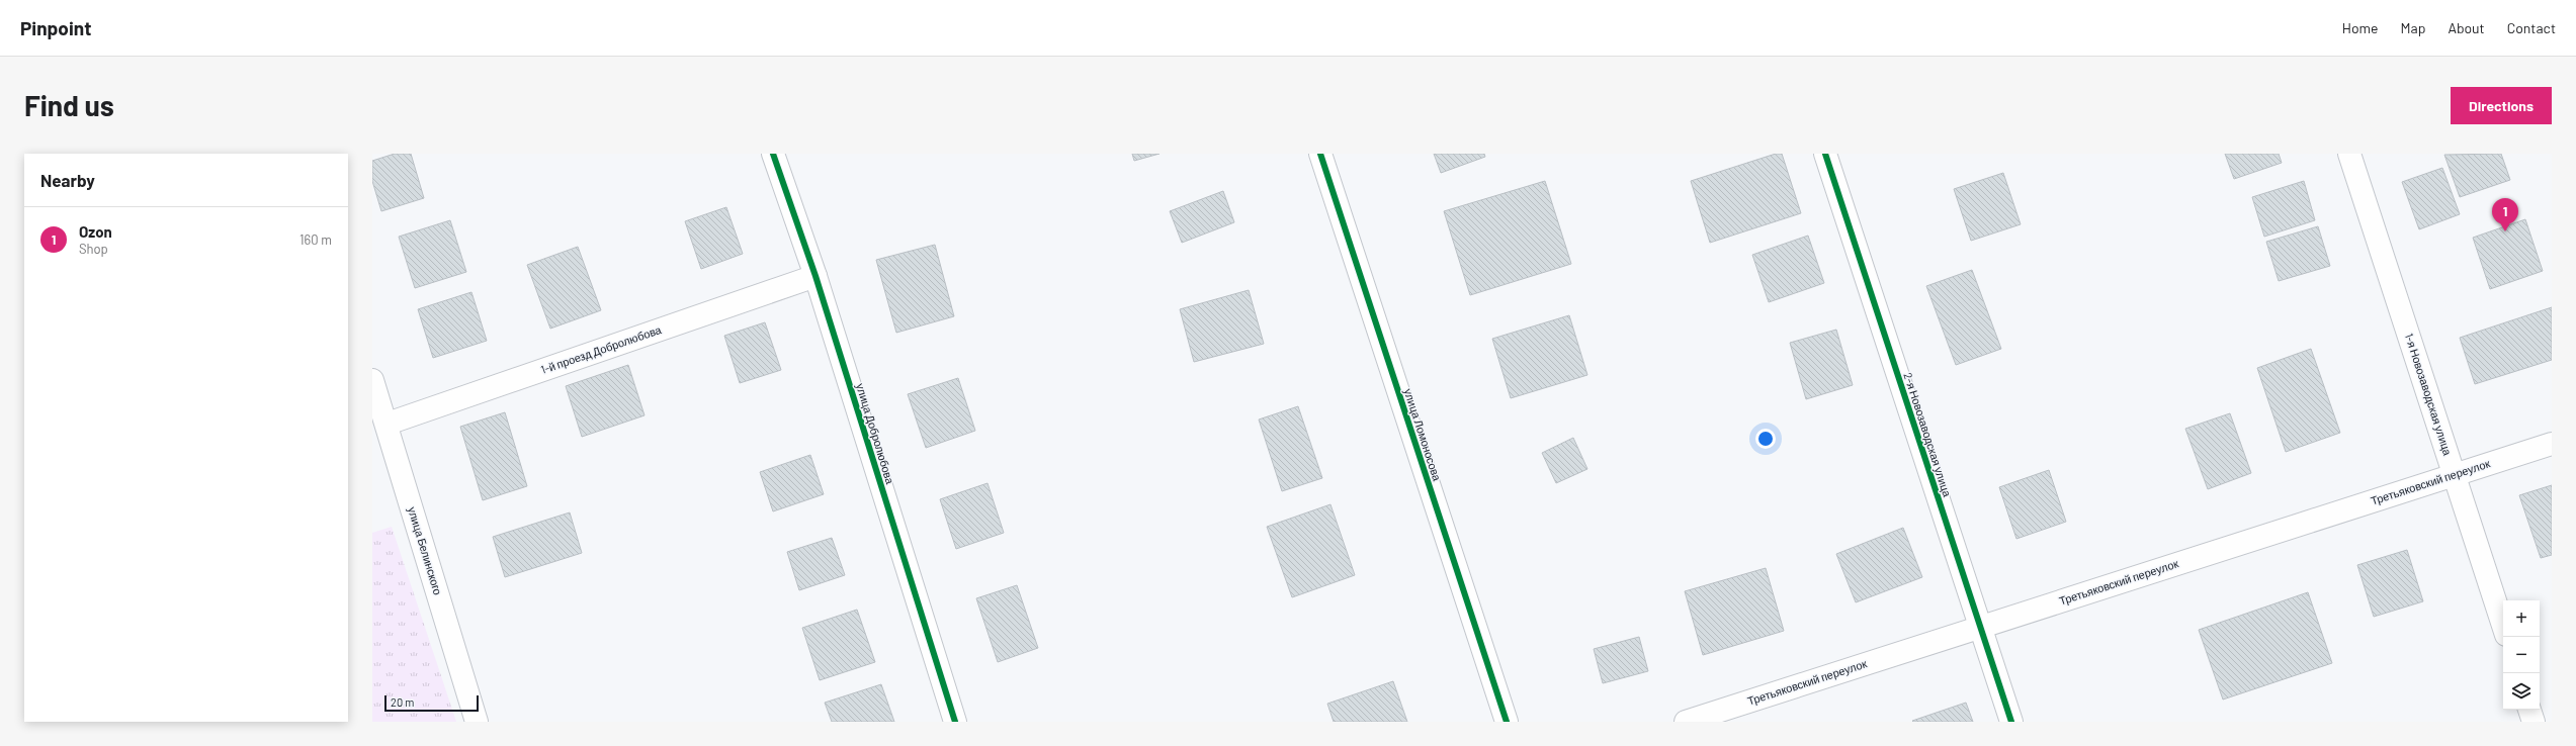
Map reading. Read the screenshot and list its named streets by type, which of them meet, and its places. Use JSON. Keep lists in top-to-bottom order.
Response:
{
  "streets": {
    "street": [
      "1-й проезд Добролюбова",
      "1-я Новозаводская улица",
      "улица Добролюбова",
      "улица Ломоносова",
      "2-я Новозаводская улица",
      "Третьяковский переулок",
      "улица Белинского"
    ]
  },
  "crossings": [
    ["1-й проезд Добролюбова", "улица Добролюбова"],
    ["1-й проезд Добролюбова", "улица Белинского"],
    ["1-я Новозаводская улица", "Третьяковский переулок"],
    ["2-я Новозаводская улица", "Третьяковский переулок"]
  ],
  "scale_bar": "20 m",
  "page": {
    "header": "Pinpoint",
    "nav": [
      "Home",
      "Map",
      "About",
      "Contact"
    ],
    "buttons": "Directions",
    "title": "Find us",
    "heading": "Nearby",
    "pins": "1",
    "list": [
      {
        "mark": "1",
        "name": "Ozon",
        "note": "Shop",
        "value": "160 m"
      }
    ],
    "map_buttons": ["+", "−"],
    "scale": "20 m"
  }
}
